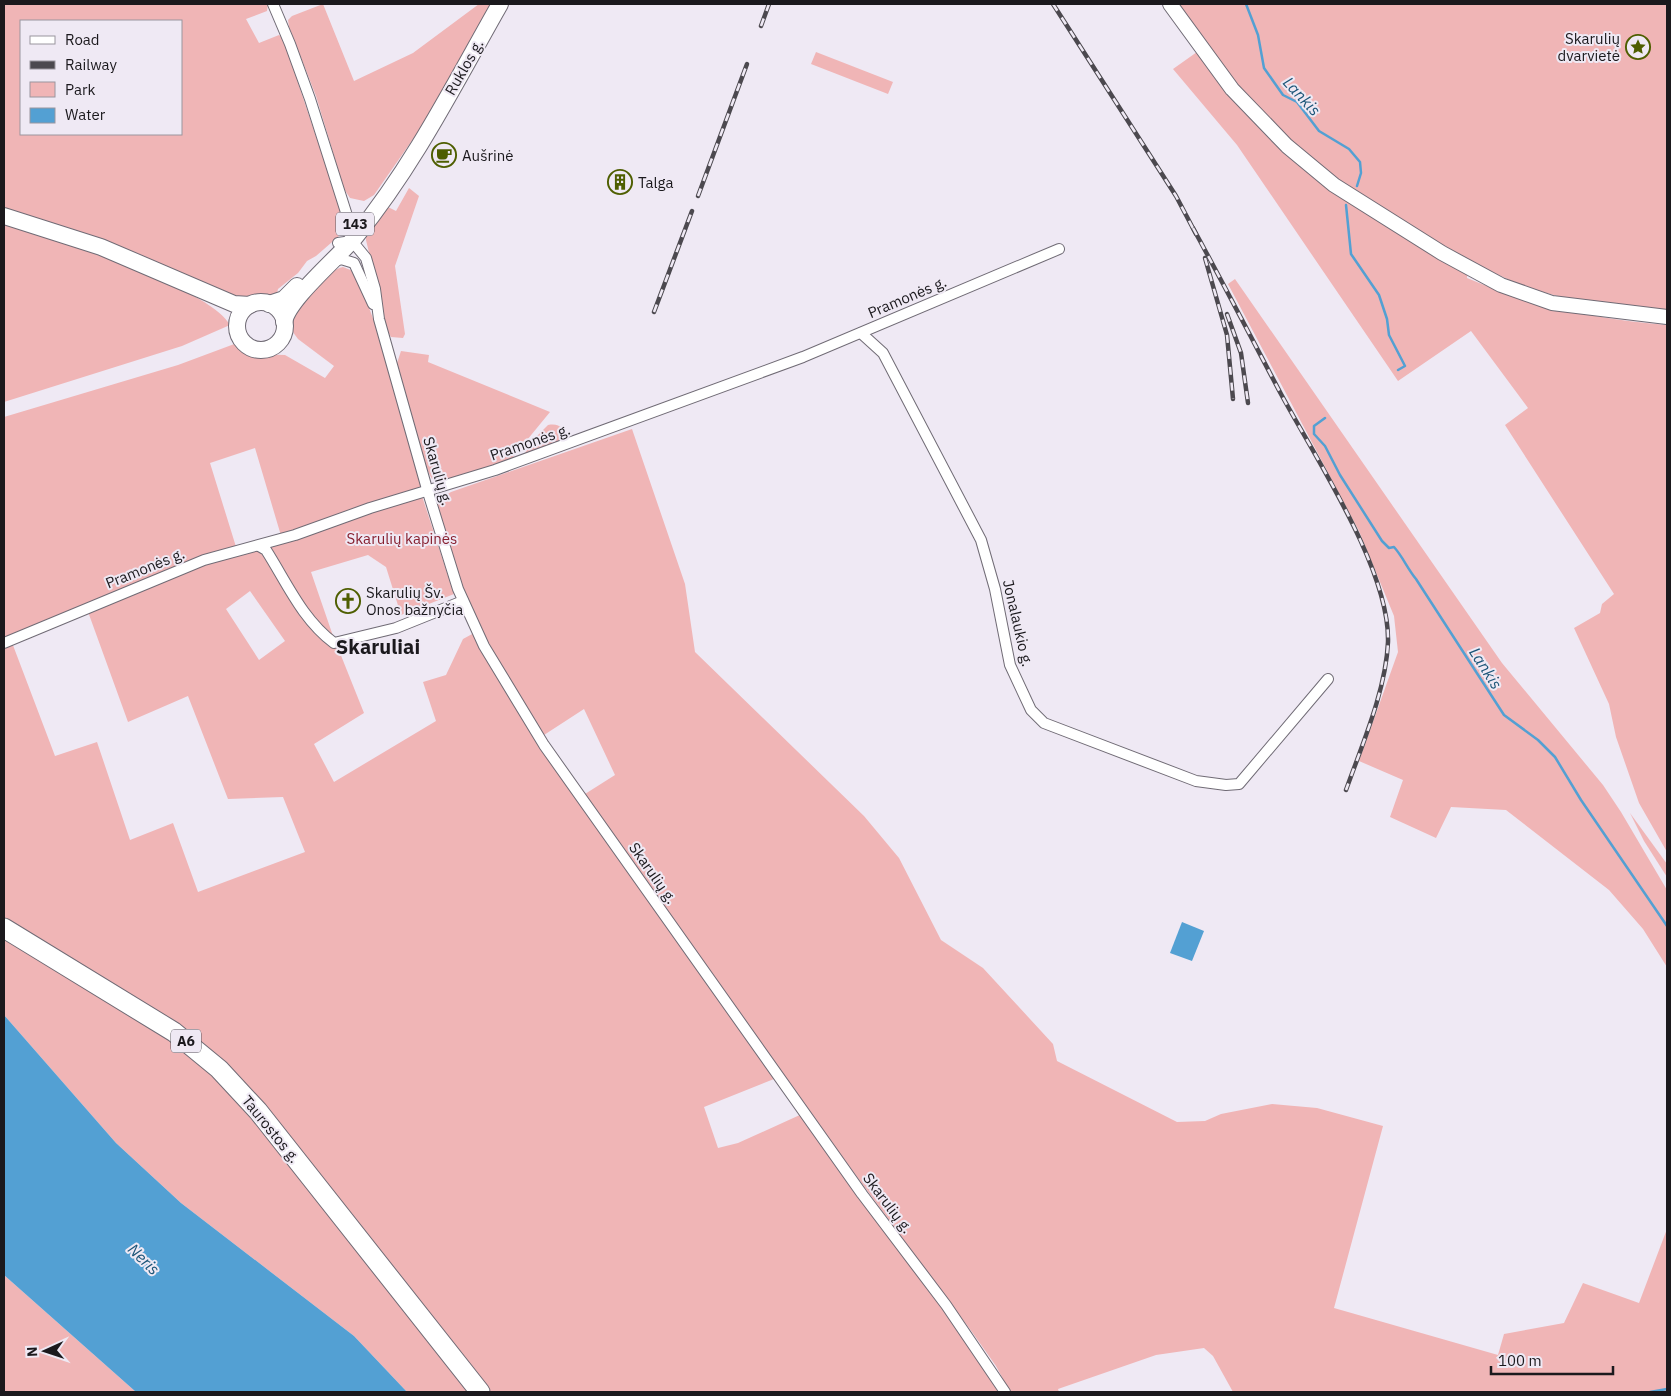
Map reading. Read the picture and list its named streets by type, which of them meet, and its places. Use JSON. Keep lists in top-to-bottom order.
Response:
{
  "streets": {
    "highway": ["A6", "Taurostos g."],
    "main road": ["Ruklos g.", "143"],
    "street": ["Pramonės g.", "Skarulių g.", "Jonalaukio g."]
  },
  "crossings": [
    ["Ruklos g.", "143"],
    ["Ruklos g.", "Skarulių g."],
    ["143", "Skarulių g."],
    ["Pramonės g.", "Skarulių g."],
    ["Pramonės g.", "Jonalaukio g."]
  ],
  "districts": ["Skaruliai"],
  "water": ["Lankis", "Neris"],
  "parks": ["Skarulių kapinės"],
  "places": {
    "place": ["Skarulių dvarvietė"],
    "cafe": ["Aušrinė"],
    "building": ["Talga"],
    "church": ["Skarulių Šv. Onos bažnyčia"]
  },
  "legend": [
    "Road",
    "Railway",
    "Park",
    "Water"
  ],
  "scale_bar": "100 m",
  "north": "left"
}
